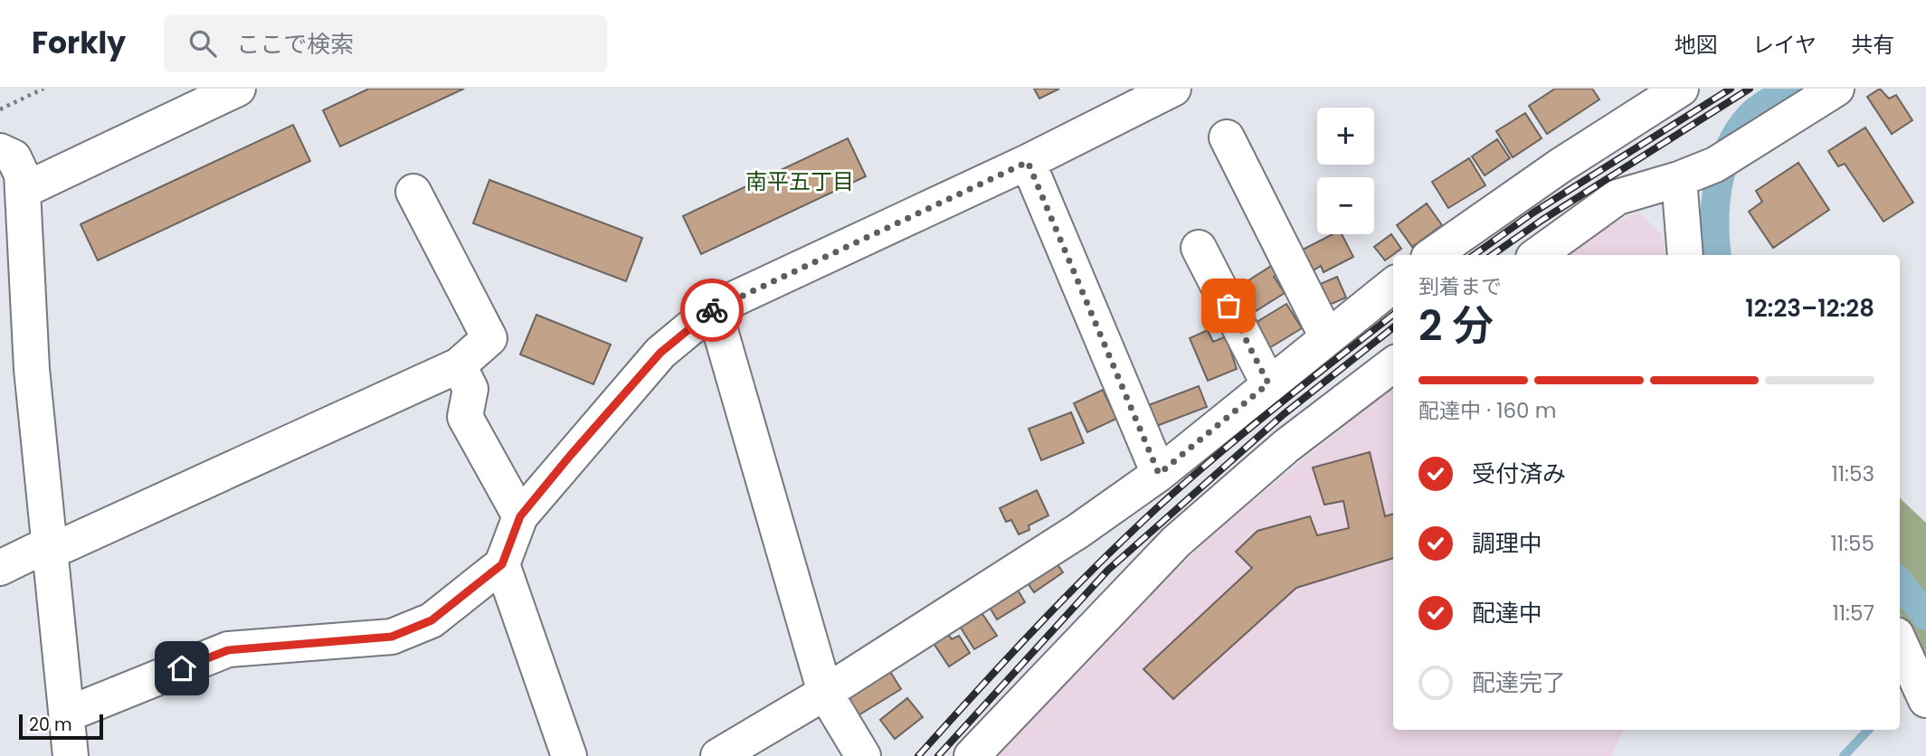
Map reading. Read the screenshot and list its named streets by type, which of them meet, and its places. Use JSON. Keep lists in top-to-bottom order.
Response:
{
  "districts": ["南平五丁目"],
  "scale_bar": "20 m",
  "page": {
    "header": "Forkly",
    "search": "ここで検索",
    "nav": ["地図", "レイヤ", "共有"],
    "map_buttons": ["+", "−"],
    "heading": ["2 分", "到着まで", "12:23–12:28"],
    "bar": "配達中 · 160 m",
    "list": [
      ["受付済み", "11:53"],
      ["調理中", "11:55"],
      ["配達中", "11:57"],
      "配達完了"
    ],
    "scale": "20 m"
  }
}
